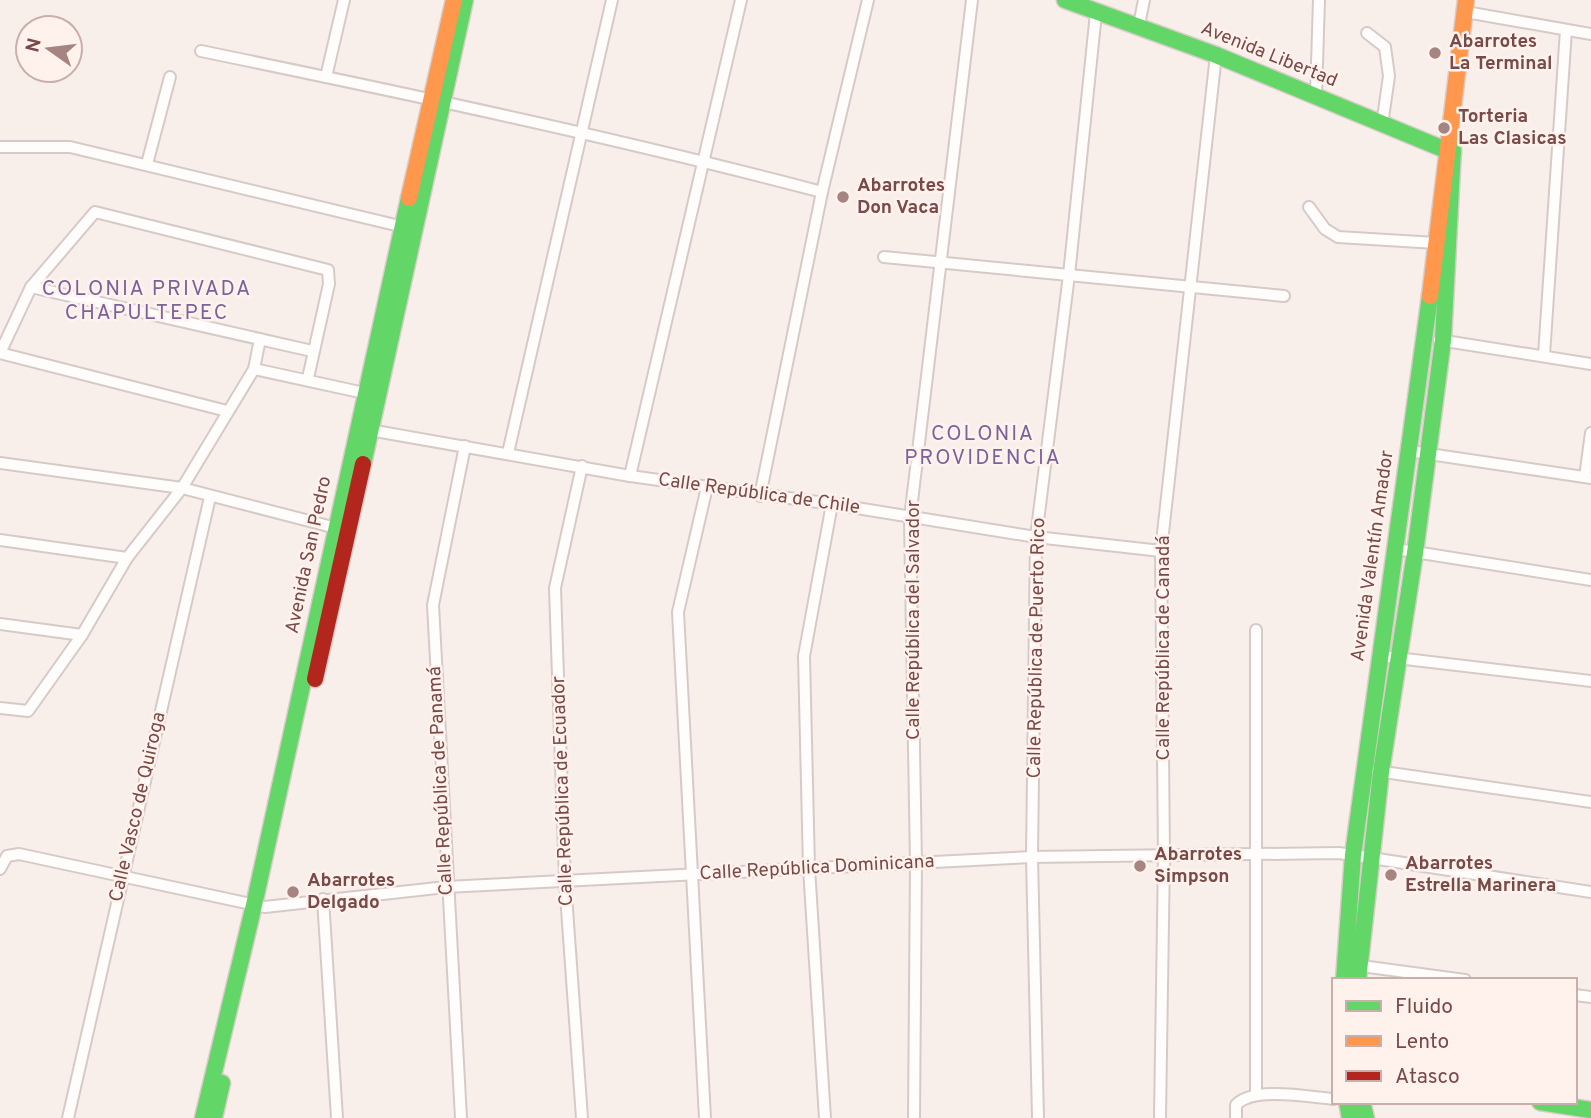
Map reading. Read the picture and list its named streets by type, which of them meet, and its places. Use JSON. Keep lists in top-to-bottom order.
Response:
{
  "streets": {
    "main road": ["Avenida Libertad", "Avenida San Pedro", "Avenida Valentín Amador"],
    "street": [
      "Calle República de Chile",
      "Calle República del Salvador",
      "Calle República de Puerto Rico",
      "Calle República de Canadá",
      "Calle República de Panamá",
      "Calle República de Ecuador",
      "Calle Vasco de Quiroga",
      "Calle República Dominicana"
    ]
  },
  "crossings": [
    ["Avenida Libertad", "Avenida Valentín Amador"],
    ["Avenida Libertad", "Calle República de Puerto Rico"],
    ["Avenida Libertad", "Calle República de Canadá"],
    ["Calle República de Chile", "Avenida San Pedro"],
    ["Calle República de Chile", "Calle República del Salvador"],
    ["Calle República de Chile", "Calle República de Puerto Rico"],
    ["Calle República de Chile", "Calle República de Canadá"],
    ["Calle República de Chile", "Calle República de Panamá"],
    ["Calle República de Chile", "Calle República de Ecuador"],
    ["Avenida San Pedro", "Calle República Dominicana"],
    ["Avenida Valentín Amador", "Calle República Dominicana"],
    ["Calle República del Salvador", "Calle República Dominicana"],
    ["Calle República de Puerto Rico", "Calle República Dominicana"],
    ["Calle República de Canadá", "Calle República Dominicana"],
    ["Calle República de Panamá", "Calle República Dominicana"],
    ["Calle República de Ecuador", "Calle República Dominicana"]
  ],
  "districts": ["COLONIA PRIVADA CHAPULTEPEC", "COLONIA PROVIDENCIA"],
  "places": [
    "Abarrotes La Terminal",
    "Torteria Las Clasicas",
    "Abarrotes Don Vaca",
    "Abarrotes Simpson",
    "Abarrotes Estrella Marinera",
    "Abarrotes Delgado"
  ],
  "legend": ["Fluido", "Lento", "Atasco"],
  "north": "left"
}
